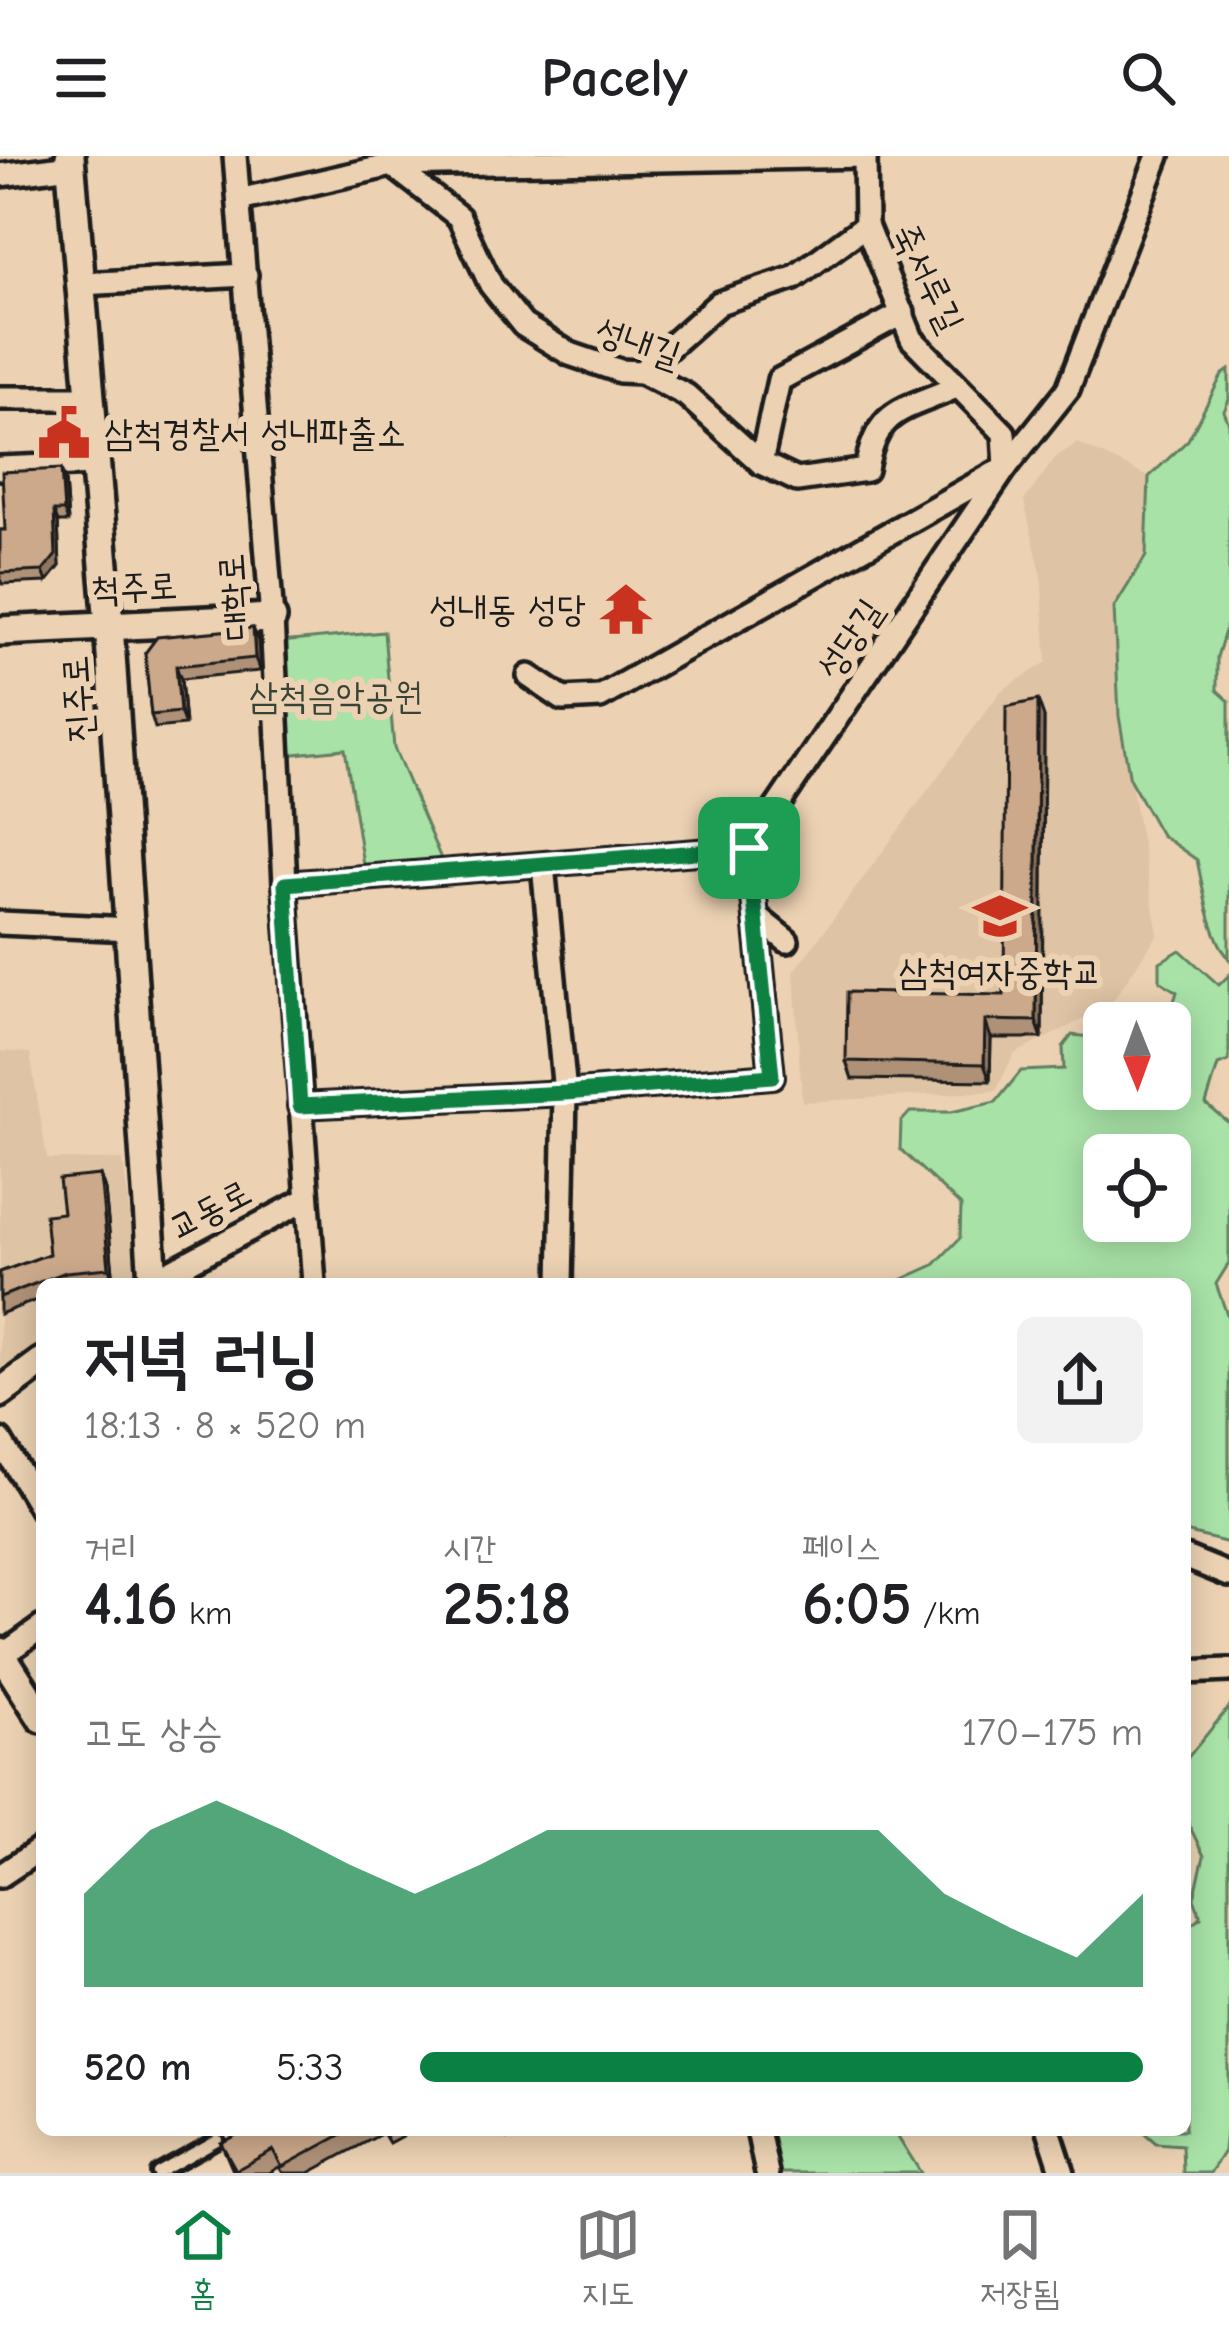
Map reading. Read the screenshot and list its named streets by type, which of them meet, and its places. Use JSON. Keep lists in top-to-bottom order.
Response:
{
  "streets": {
    "street": [
      "죽서루길",
      "성내길",
      "척주로",
      "대학로",
      "성당길",
      "진주로",
      "교동로"
    ]
  },
  "crossings": [
    ["죽서루길", "성내길"],
    ["죽서루길", "대학로"],
    ["죽서루길", "성당길"],
    ["척주로", "대학로"],
    ["척주로", "진주로"],
    ["대학로", "교동로"]
  ],
  "parks": ["삼척음악공원"],
  "places": {
    "public building": ["삼척경찰서 성내파출소"],
    "temple": ["성내동 성당"],
    "school or university": ["삼척여자중학교"]
  },
  "north": "bottom",
  "page": {
    "header": "Pacely",
    "heading": ["저녁 러닝", "18:13 · 8 × 520 m"],
    "stats": [
      ["거리", "4.16 km"],
      ["시간", "25:18"],
      ["페이스", "6:05 /km"]
    ],
    "chart": ["고도 상승", "170–175 m"],
    "list": [
      {
        "name": "520 m",
        "note": "5:33"
      }
    ],
    "tabs": ["홈", "지도", "저장됨"]
  }
}
